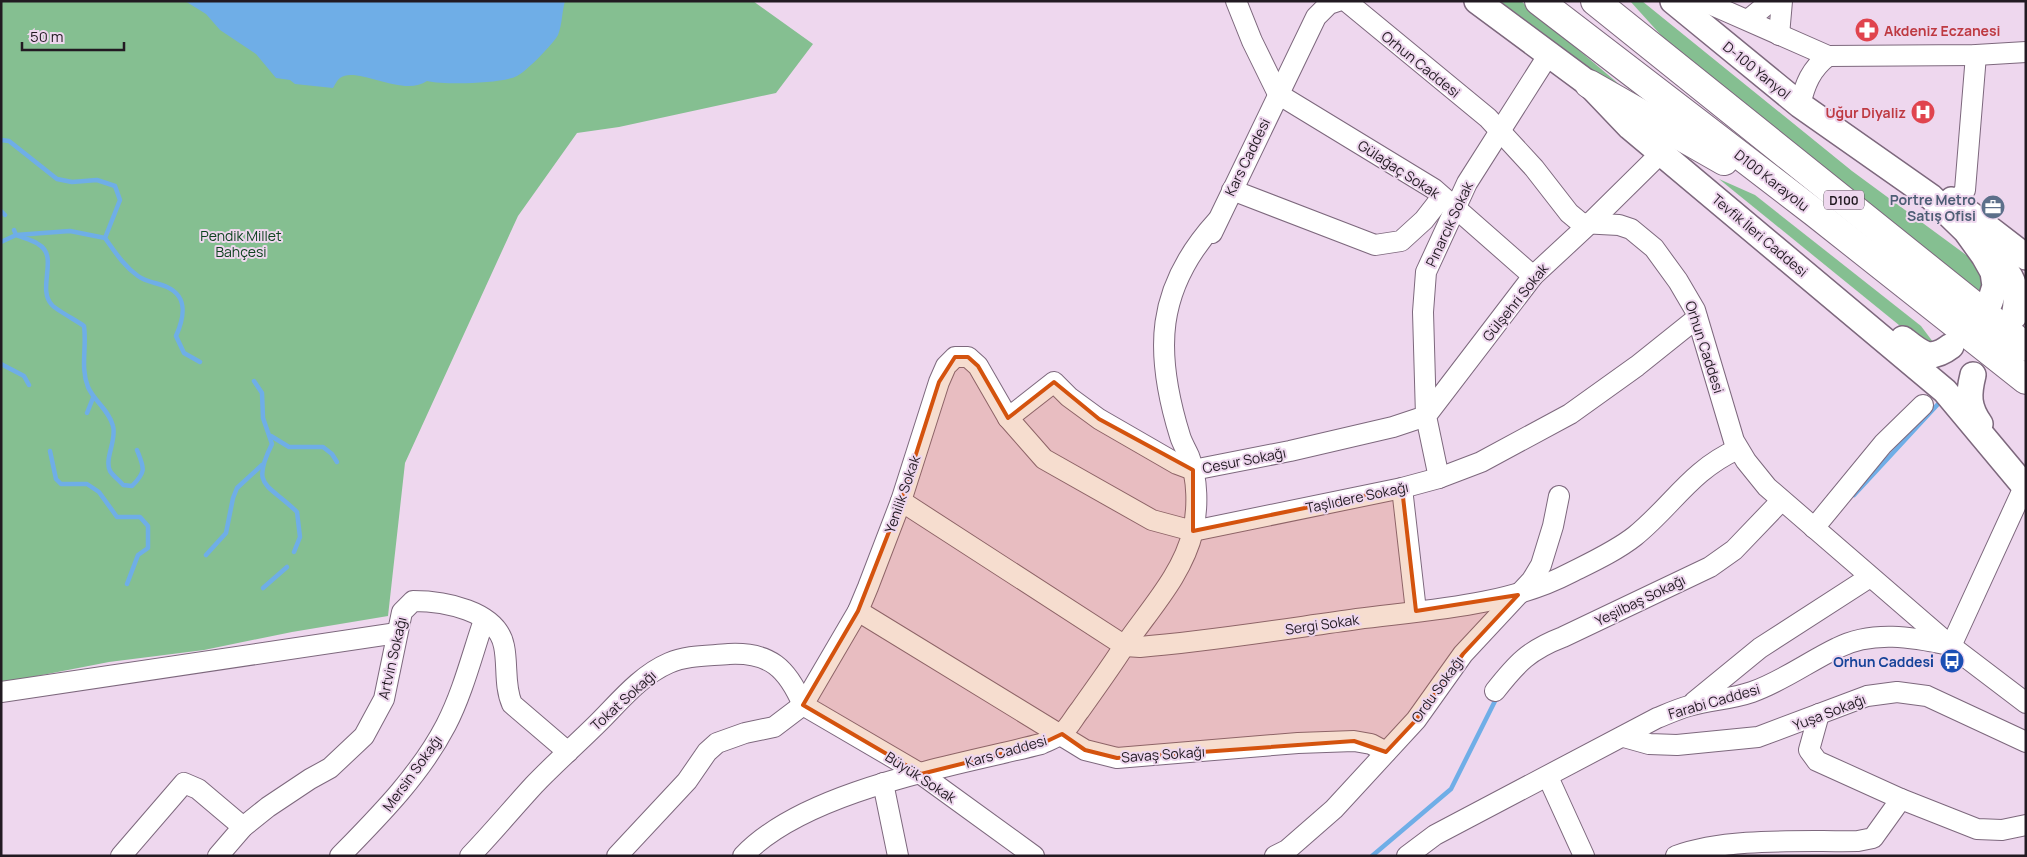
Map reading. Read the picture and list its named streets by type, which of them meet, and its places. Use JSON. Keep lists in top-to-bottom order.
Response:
{
  "streets": {
    "highway": ["D100 Karayolu", "D100"],
    "main road": ["D-100 Yanyol", "Tevfik İleri Caddesi"],
    "street": [
      "Orhun Caddesi",
      "Kars Caddesi",
      "Gülağaç Sokak",
      "Pınarcık Sokak",
      "Gülşehri Sokak",
      "Cesur Sokağı",
      "Yenilik Sokak",
      "Taşlıdere Sokağı",
      "Yeşilbaş Sokağı",
      "Sergi Sokak",
      "Artvin Sokağı",
      "Ordu Sokağı",
      "Tokat Sokağı",
      "Farabi Caddesi",
      "Yuşa Sokağı",
      "Savaş Sokağı",
      "Mersin Sokağı",
      "Büyük Sokak"
    ]
  },
  "crossings": [
    ["Orhun Caddesi", "Pınarcık Sokak"],
    ["Orhun Caddesi", "Gülşehri Sokak"],
    ["Orhun Caddesi", "Taşlıdere Sokağı"],
    ["Orhun Caddesi", "Yeşilbaş Sokağı"],
    ["Orhun Caddesi", "Sergi Sokak"],
    ["Orhun Caddesi", "Farabi Caddesi"],
    ["Kars Caddesi", "Gülağaç Sokak"],
    ["Kars Caddesi", "Cesur Sokağı"],
    ["Kars Caddesi", "Taşlıdere Sokağı"],
    ["Kars Caddesi", "Sergi Sokak"],
    ["Kars Caddesi", "Savaş Sokağı"],
    ["Kars Caddesi", "Büyük Sokak"],
    ["Gülağaç Sokak", "Pınarcık Sokak"],
    ["Gülağaç Sokak", "Gülşehri Sokak"],
    ["Pınarcık Sokak", "Tevfik İleri Caddesi"],
    ["Pınarcık Sokak", "Gülşehri Sokak"],
    ["Pınarcık Sokak", "Cesur Sokağı"],
    ["Tevfik İleri Caddesi", "Gülşehri Sokak"],
    ["Gülşehri Sokak", "Cesur Sokağı"],
    ["Cesur Sokağı", "Yenilik Sokak"],
    ["Cesur Sokağı", "Taşlıdere Sokağı"],
    ["Yenilik Sokak", "Taşlıdere Sokağı"],
    ["Yenilik Sokak", "Tokat Sokağı"],
    ["Yenilik Sokak", "Savaş Sokağı"],
    ["Yenilik Sokak", "Büyük Sokak"],
    ["Sergi Sokak", "Ordu Sokağı"],
    ["Artvin Sokağı", "Tokat Sokağı"],
    ["Artvin Sokağı", "Mersin Sokağı"],
    ["Ordu Sokağı", "Savaş Sokağı"],
    ["Tokat Sokağı", "Büyük Sokak"],
    ["Farabi Caddesi", "Yuşa Sokağı"]
  ],
  "parks": ["Pendik Millet Bahçesi"],
  "places": {
    "pharmacy": ["Akdeniz Eczanesi"],
    "hospital": ["Uğur Diyaliz"],
    "office": ["Portre Metro Satış Ofisi"],
    "bus stop": ["Orhun Caddesi̇"]
  },
  "scale_bar": "50 m"
}
